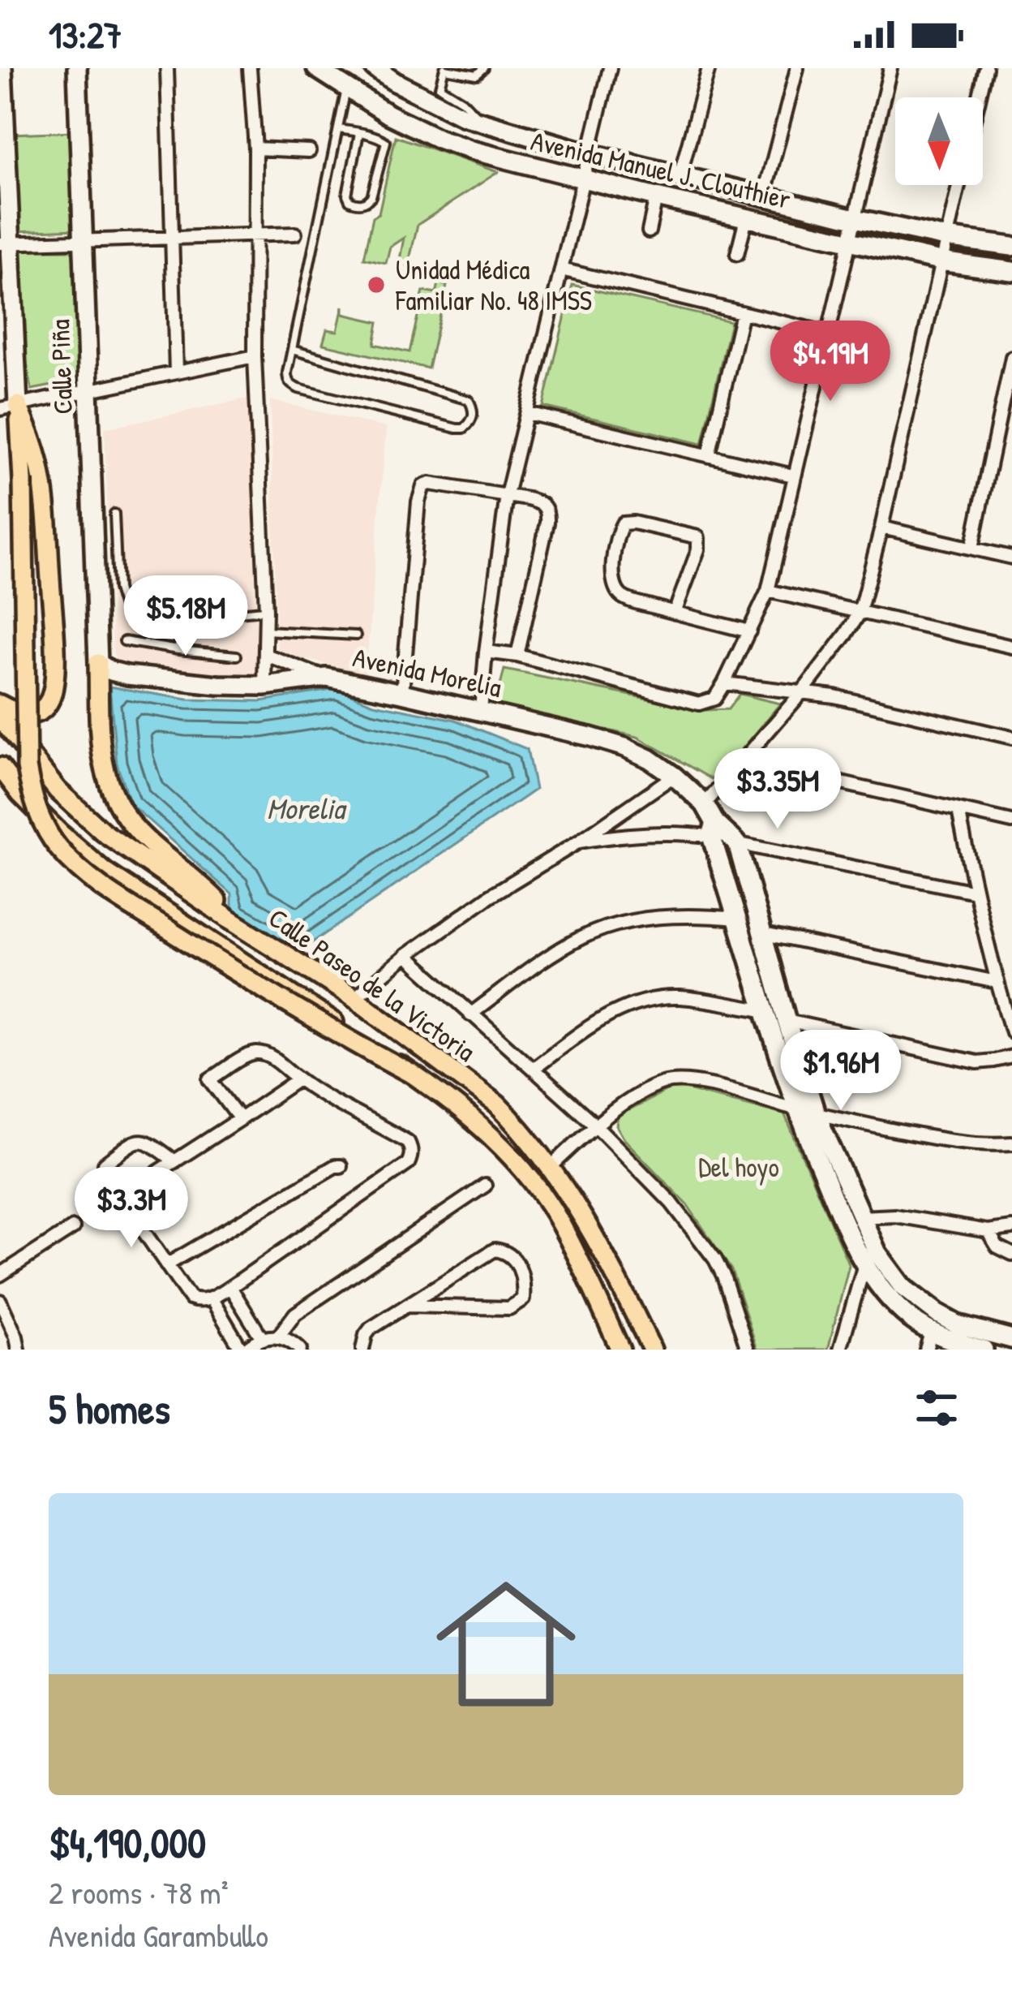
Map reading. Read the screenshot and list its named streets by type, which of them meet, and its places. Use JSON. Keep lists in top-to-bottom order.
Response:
{
  "streets": {
    "main road": [
      "Avenida Manuel J. Clouthier",
      "Calle Piña",
      "Avenida Morelia",
      "Calle Paseo de la Victoria"
    ]
  },
  "crossings": [
    ["Calle Piña", "Avenida Morelia"]
  ],
  "water": ["Morelia"],
  "parks": ["Del hoyo"],
  "places": ["Unidad Médica Familiar No. 48 IMSS"],
  "north": "bottom",
  "page": {
    "status": "13:27",
    "price": [
      "$4.19M",
      "$5.18M",
      "$3.35M",
      "$1.96M",
      "$3.3M"
    ],
    "heading": "5 homes",
    "list": [
      {
        "name": "$4,190,000",
        "note": "2 rooms · 78 m² · Avenida Garambullo"
      }
    ]
  }
}
